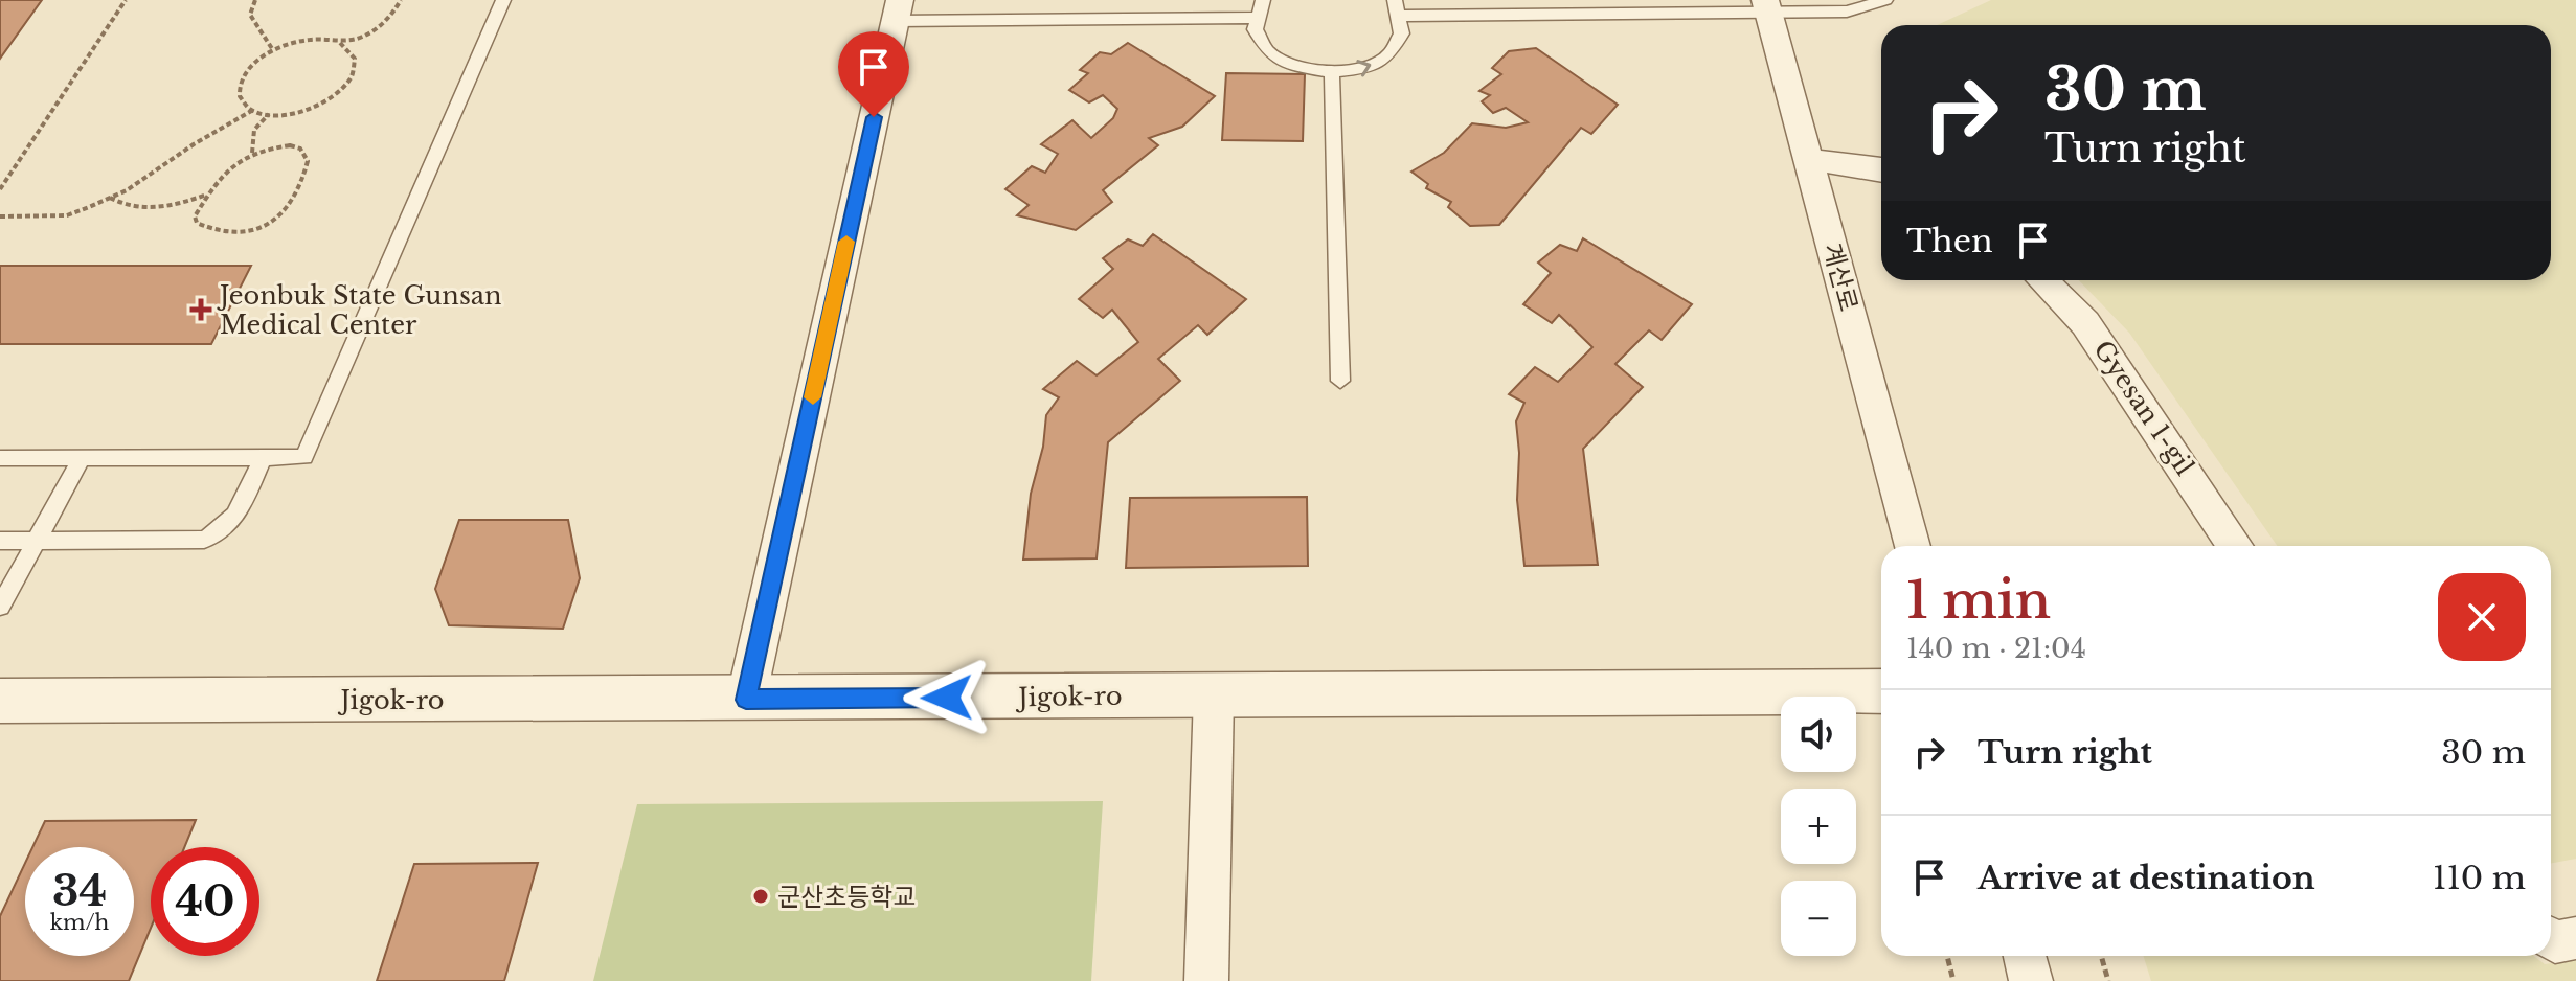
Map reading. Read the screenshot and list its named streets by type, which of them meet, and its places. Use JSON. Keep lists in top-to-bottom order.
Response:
{
  "streets": {
    "street": ["계산로", "Gyesan 1-gil", "Jigok-ro"]
  },
  "places": {
    "health": ["Jeonbuk State Gunsan Medical Center"],
    "other": ["군산초등학교"]
  },
  "page": {
    "turn": ["30 m", "Turn right"],
    "then": "Then",
    "heading": ["1 min", "140 m · 21:04"],
    "list": [
      {
        "name": "Turn right",
        "value": "30 m"
      },
      {
        "name": "Arrive at destination",
        "value": "110 m"
      }
    ],
    "map_buttons": ["+", "−"],
    "speed": "34 km/h",
    "limit": "40"
  }
}
